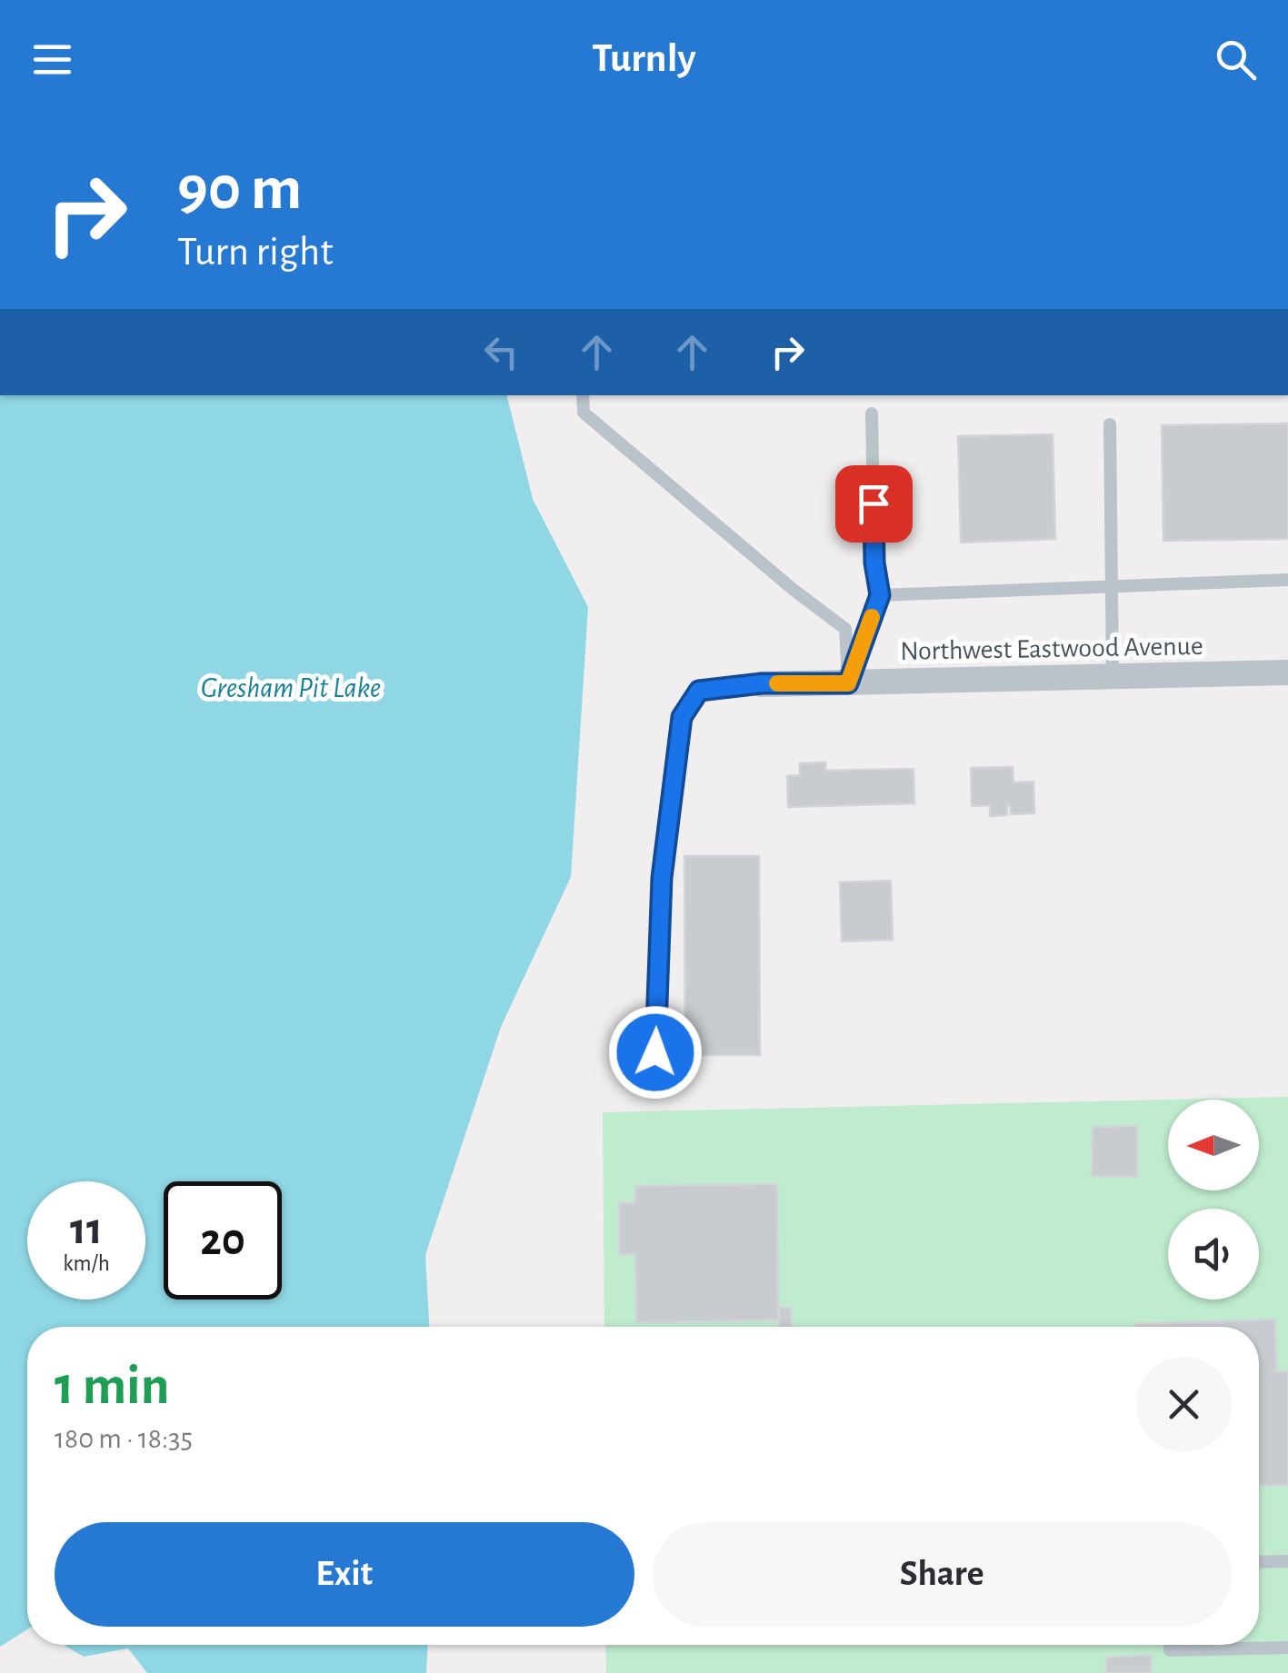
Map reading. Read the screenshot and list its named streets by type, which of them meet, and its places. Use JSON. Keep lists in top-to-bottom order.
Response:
{
  "streets": {
    "street": ["Northwest Eastwood Avenue"]
  },
  "water": ["Gresham Pit Lake"],
  "north": "left",
  "page": {
    "header": "Turnly",
    "turn": ["90 m", "Turn right"],
    "speed": "11 km/h",
    "limit": "20",
    "heading": ["1 min", "180 m · 18:35"],
    "buttons": ["Exit", "Share"]
  }
}
